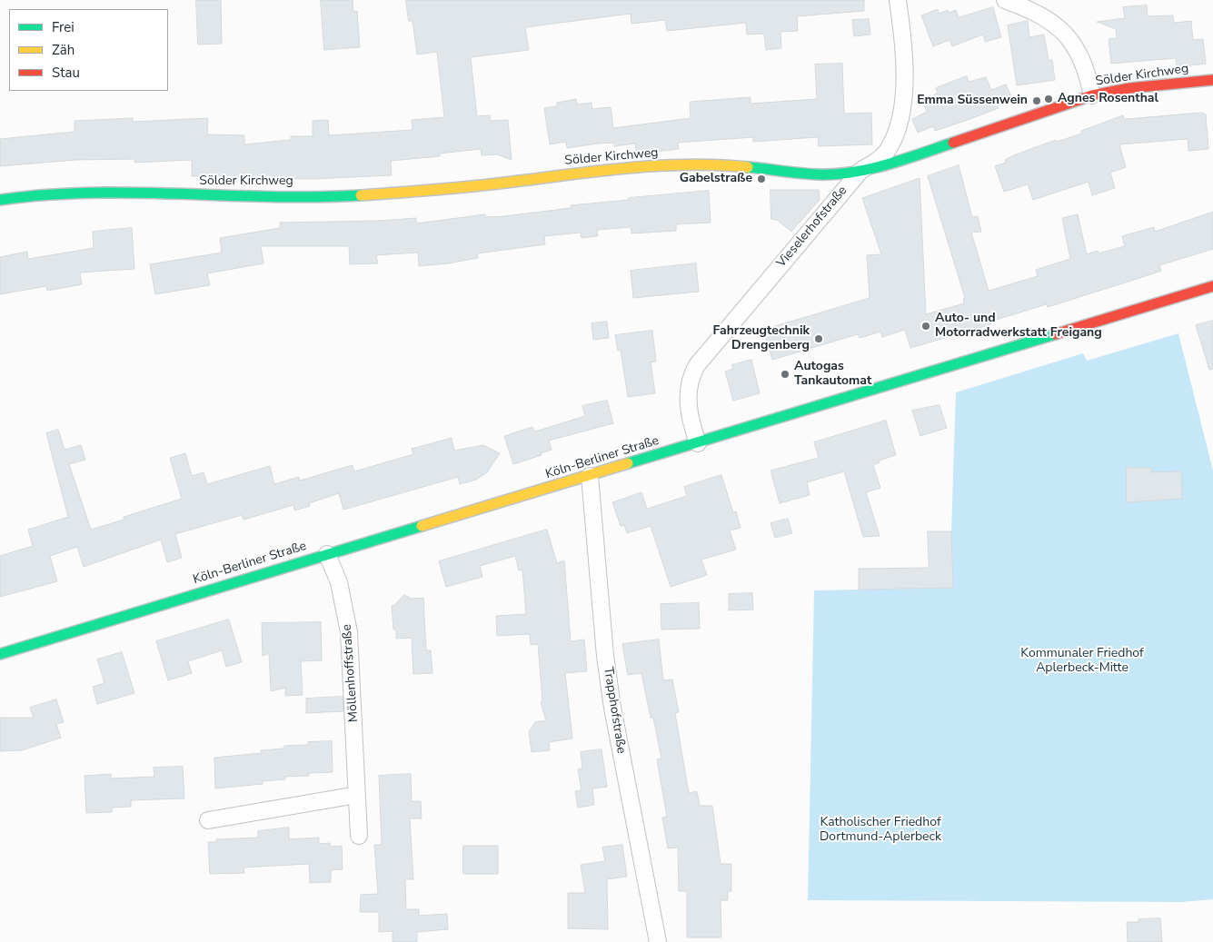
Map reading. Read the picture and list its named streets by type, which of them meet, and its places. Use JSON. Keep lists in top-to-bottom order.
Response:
{
  "streets": {
    "main road": ["Sölder Kirchweg", "Köln-Berliner Straße"],
    "street": ["Vieselerhofstraße", "Möllenhoffstraße", "Trapphofstraße"]
  },
  "crossings": [
    ["Sölder Kirchweg", "Vieselerhofstraße"],
    ["Vieselerhofstraße", "Köln-Berliner Straße"],
    ["Köln-Berliner Straße", "Möllenhoffstraße"],
    ["Köln-Berliner Straße", "Trapphofstraße"]
  ],
  "parks": ["Kommunaler Friedhof Aplerbeck-Mitte", "Katholischer Friedhof Dortmund-Aplerbeck"],
  "places": [
    "Agnes Rosenthal",
    "Emma Süssenwein",
    "Gabelstraße",
    "Auto- und Motorradwerkstatt Freigang",
    "Fahrzeugtechnik Drengenberg",
    "Autogas Tankautomat"
  ],
  "legend": ["Frei", "Zäh", "Stau"]
}
